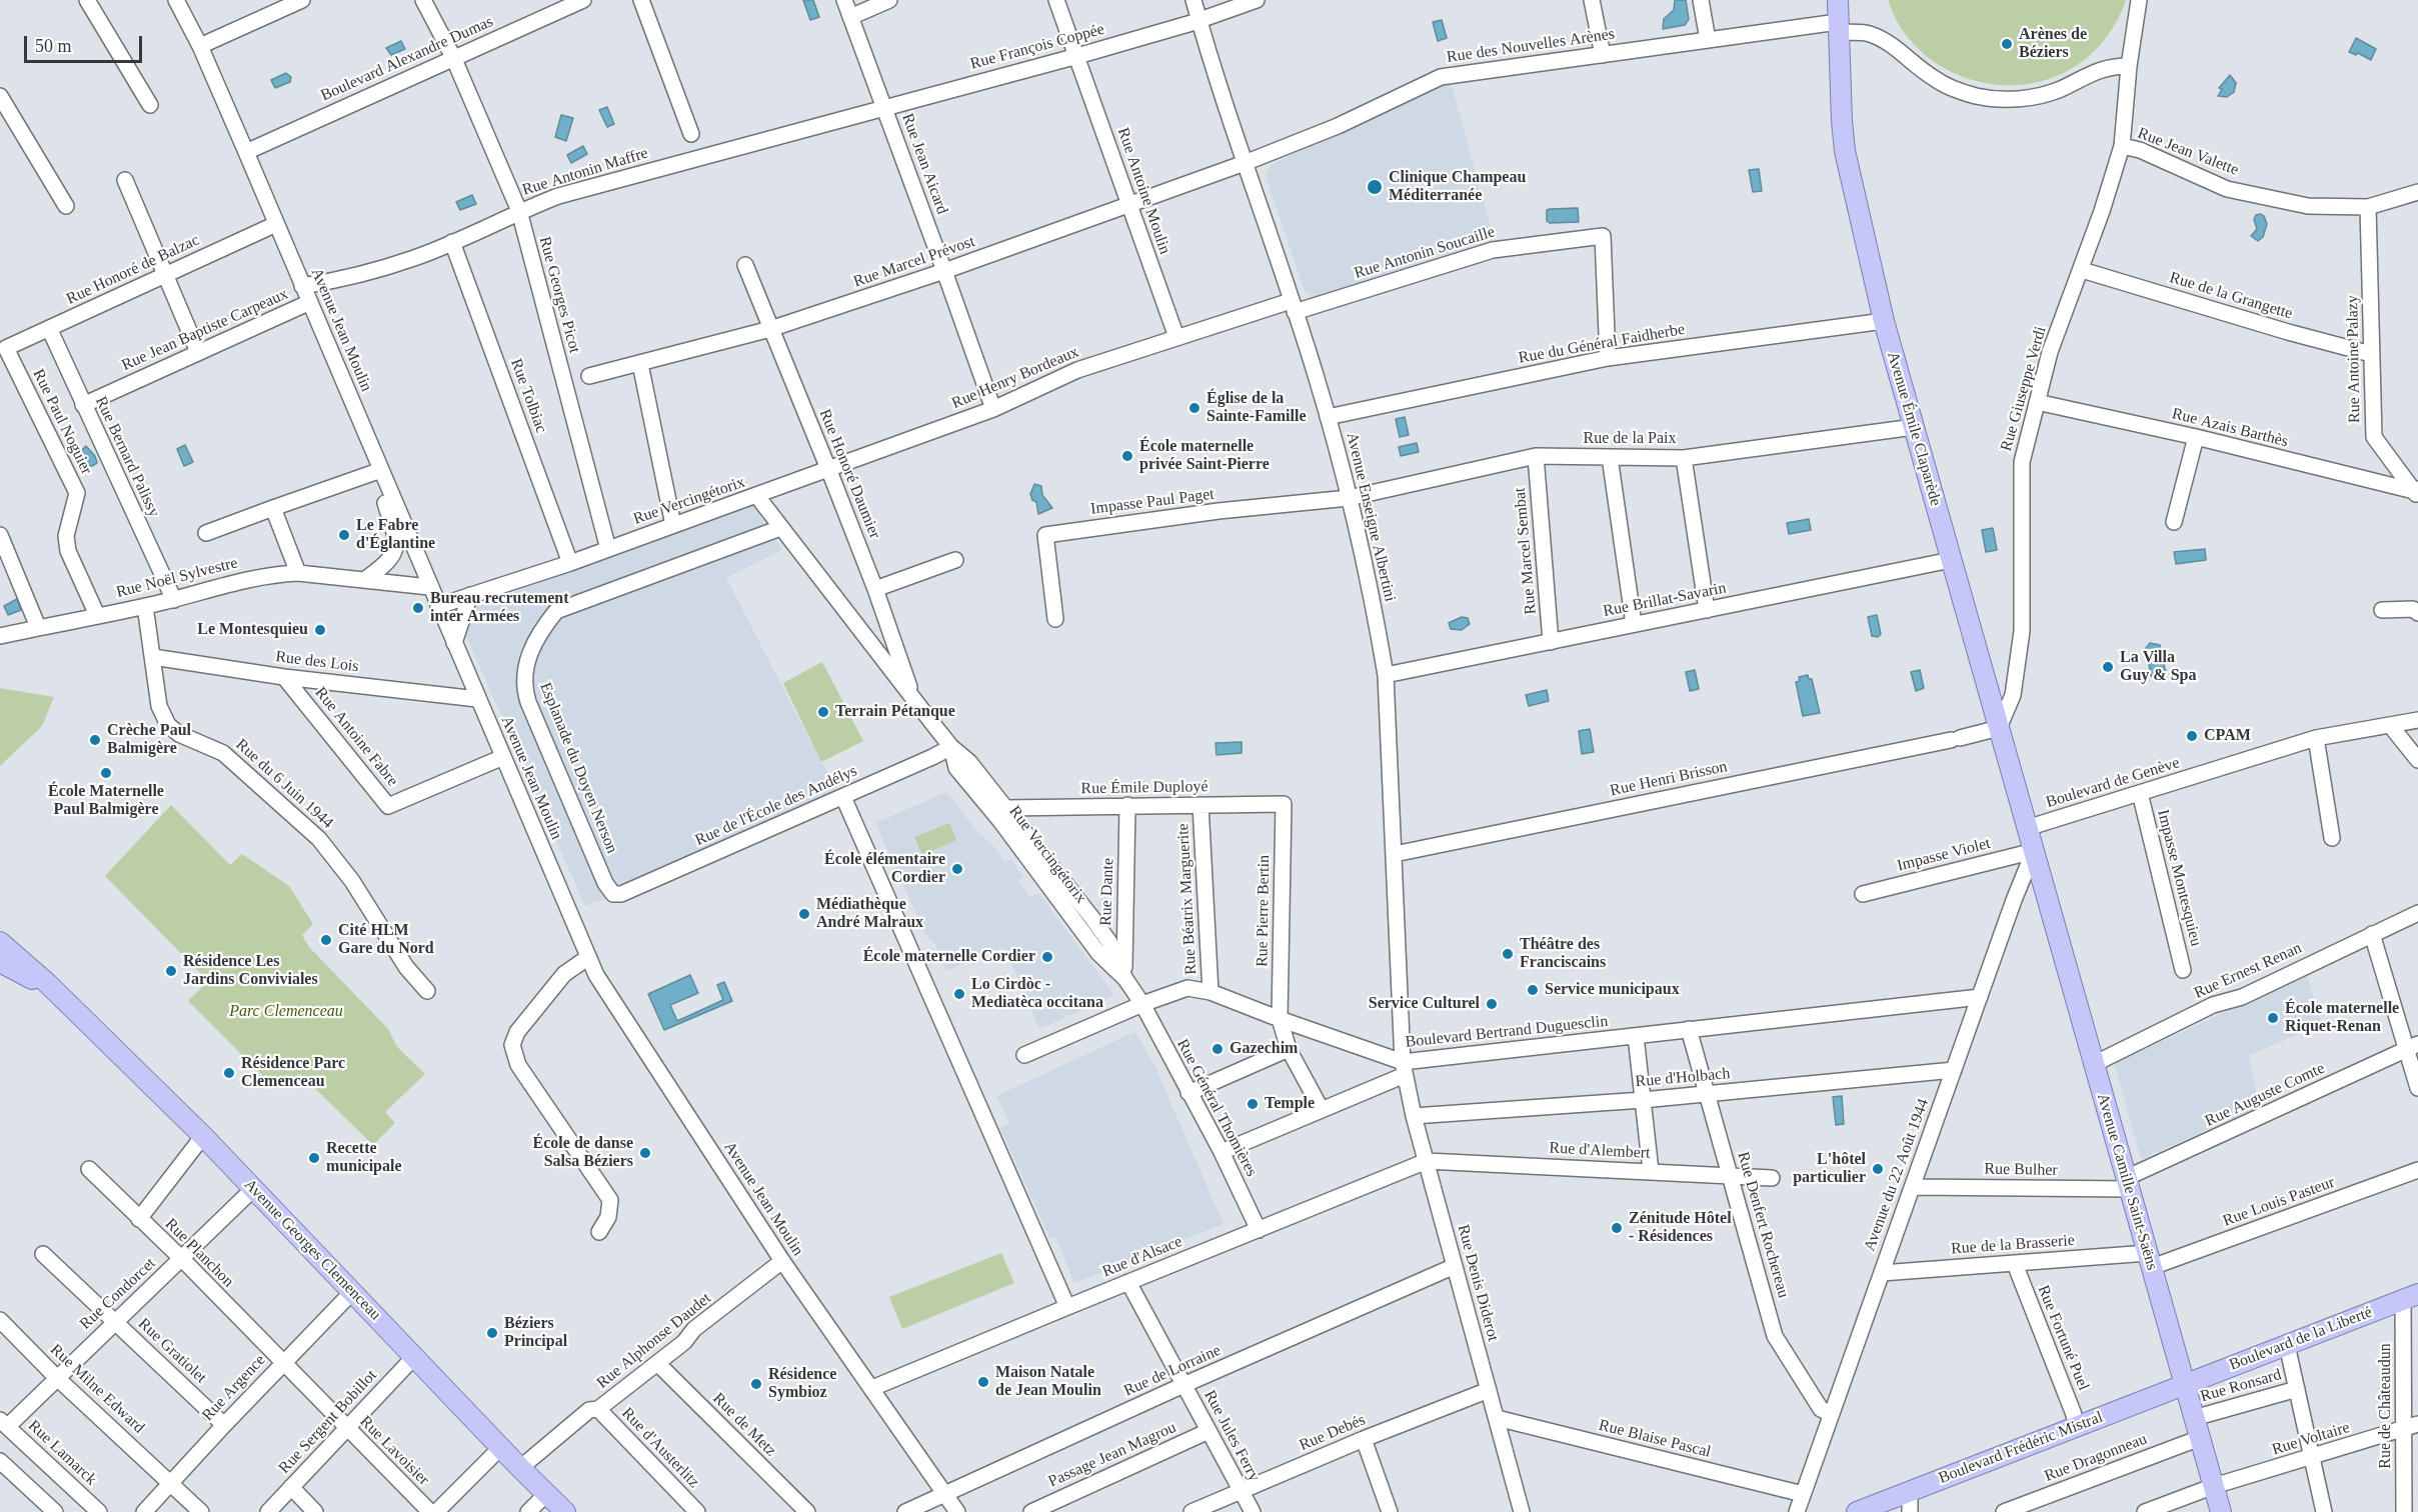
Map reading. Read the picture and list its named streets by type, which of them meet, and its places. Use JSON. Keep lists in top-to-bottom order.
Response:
{
  "streets": {
    "main road": [
      "Avenue Émile Claparède",
      "Avenue Camille Saint-Saëns",
      "Avenue Georges Clemenceau",
      "Boulevard de la Liberté",
      "Boulevard Frédéric Mistral"
    ],
    "street": [
      "Rue des Nouvelles Arènes",
      "Rue François Coppée",
      "Boulevard Alexandre Dumas",
      "Rue Jean Valette",
      "Rue Jean Aicard",
      "Rue Antonin Maffre",
      "Rue Antoine Moulin",
      "Rue Antonin Soucaille",
      "Rue Marcel Prévost",
      "Rue Honoré de Balzac",
      "Rue Georges Picot",
      "Rue de la Grangette",
      "Rue Jean Baptiste Carpeaux",
      "Avenue Jean Moulin",
      "Rue du Général Faidherbe",
      "Rue Antoine Palazy",
      "Rue Henry Bordeaux",
      "Rue Giuseppe Verdi",
      "Rue Tolbiac",
      "Rue Paul Noguier",
      "Rue Azais Barthès",
      "Rue de la Paix",
      "Rue Bernard Palissy",
      "Rue Honoré Daumier",
      "Rue Vercingétorix",
      "Impasse Paul Paget",
      "Avenue Enseigne Albertini",
      "Rue Marcel Sembat",
      "Rue Noël Sylvestre",
      "Rue Brillat-Savarin",
      "Rue des Lois",
      "Rue Antoine Fabre",
      "Esplanade du Doyen Nerson",
      "Rue Henri Brisson",
      "Boulevard de Genève",
      "Rue du 6 Juin 1944",
      "Rue Émile Duployé",
      "Rue de l'École des Andélys",
      "Impasse Violet",
      "Impasse Montesquieu",
      "Rue Dante",
      "Rue Béatrix Marguerite",
      "Rue Pierre Bertin",
      "Rue Ernest Renan",
      "Boulevard Bertrand Duguesclin",
      "Rue d'Holbach",
      "Rue Auguste Comte",
      "Rue Général Thomières",
      "Rue d'Alembert",
      "Rue Bulher",
      "Avenue du 22 Août 1944",
      "Rue Louis Pasteur",
      "Rue Denfert Rochereau",
      "Rue de la Brasserie",
      "Rue Planchon",
      "Rue d'Alsace",
      "Rue Denis Diderot",
      "Rue Condorcet",
      "Rue Fortuné Puel",
      "Rue Alphonse Daudet",
      "Rue Gratiolet",
      "Rue de Lorraine",
      "Rue Ronsard",
      "Rue Argence",
      "Rue Milne Edward",
      "Rue de Châteaudun",
      "Rue Sergent Bobillot",
      "Rue de Metz",
      "Rue Debés",
      "Rue Jules Ferry",
      "Rue Blaise Pascal",
      "Rue Voltaire",
      "Rue d'Austerlitz",
      "Rue Lavoisier",
      "Rue Lamarck",
      "Passage Jean Magrou",
      "Rue Dragonneau"
    ]
  },
  "crossings": [
    ["Rue des Nouvelles Arènes", "Rue Marcel Prévost"],
    ["Rue des Nouvelles Arènes", "Rue Giuseppe Verdi"],
    ["Rue des Nouvelles Arènes", "Avenue Émile Claparède"],
    ["Rue des Nouvelles Arènes", "Avenue Enseigne Albertini"],
    ["Rue François Coppée", "Rue Jean Aicard"],
    ["Rue François Coppée", "Rue Antonin Maffre"],
    ["Rue François Coppée", "Rue Antoine Moulin"],
    ["Rue François Coppée", "Avenue Enseigne Albertini"],
    ["Boulevard Alexandre Dumas", "Rue Georges Picot"],
    ["Boulevard Alexandre Dumas", "Avenue Jean Moulin"],
    ["Rue Jean Valette", "Rue Antoine Palazy"],
    ["Rue Jean Valette", "Rue Giuseppe Verdi"],
    ["Rue Jean Aicard", "Rue Antonin Maffre"],
    ["Rue Jean Aicard", "Rue Marcel Prévost"],
    ["Rue Jean Aicard", "Rue Henry Bordeaux"],
    ["Rue Antonin Maffre", "Rue Georges Picot"],
    ["Rue Antonin Maffre", "Avenue Jean Moulin"],
    ["Rue Antonin Maffre", "Rue Tolbiac"],
    ["Rue Antoine Moulin", "Rue Marcel Prévost"],
    ["Rue Antoine Moulin", "Rue Henry Bordeaux"],
    ["Rue Antonin Soucaille", "Rue du Général Faidherbe"],
    ["Rue Antonin Soucaille", "Rue Henry Bordeaux"],
    ["Rue Antonin Soucaille", "Avenue Enseigne Albertini"],
    ["Rue Marcel Prévost", "Rue Honoré Daumier"],
    ["Rue Marcel Prévost", "Avenue Enseigne Albertini"],
    ["Rue Honoré de Balzac", "Avenue Jean Moulin"],
    ["Rue Honoré de Balzac", "Rue Paul Noguier"],
    ["Rue Honoré de Balzac", "Rue Bernard Palissy"],
    ["Rue Georges Picot", "Rue Vercingétorix"],
    ["Rue de la Grangette", "Rue Antoine Palazy"],
    ["Rue de la Grangette", "Rue Giuseppe Verdi"],
    ["Rue Jean Baptiste Carpeaux", "Avenue Jean Moulin"],
    ["Rue Jean Baptiste Carpeaux", "Rue Bernard Palissy"],
    ["Avenue Jean Moulin", "Rue Vercingétorix"],
    ["Avenue Jean Moulin", "Rue Noël Sylvestre"],
    ["Avenue Jean Moulin", "Rue des Lois"],
    ["Avenue Jean Moulin", "Rue Antoine Fabre"],
    ["Avenue Jean Moulin", "Rue d'Alsace"],
    ["Avenue Jean Moulin", "Rue Alphonse Daudet"],
    ["Avenue Jean Moulin", "Rue de Lorraine"],
    ["Rue du Général Faidherbe", "Avenue Émile Claparède"],
    ["Rue du Général Faidherbe", "Avenue Enseigne Albertini"],
    ["Rue Antoine Palazy", "Rue Azais Barthès"],
    ["Rue Henry Bordeaux", "Rue Honoré Daumier"],
    ["Rue Henry Bordeaux", "Rue Vercingétorix"],
    ["Rue Henry Bordeaux", "Avenue Enseigne Albertini"],
    ["Rue Giuseppe Verdi", "Rue Azais Barthès"],
    ["Rue Giuseppe Verdi", "Avenue Émile Claparède"],
    ["Rue Giuseppe Verdi", "Rue Henri Brisson"],
    ["Rue Tolbiac", "Rue Vercingétorix"],
    ["Rue Paul Noguier", "Rue Noël Sylvestre"],
    ["Avenue Émile Claparède", "Rue de la Paix"],
    ["Avenue Émile Claparède", "Rue Brillat-Savarin"],
    ["Avenue Émile Claparède", "Rue Henri Brisson"],
    ["Avenue Émile Claparède", "Boulevard de Genève"],
    ["Avenue Émile Claparède", "Impasse Violet"],
    ["Avenue Émile Claparède", "Avenue du 22 Août 1944"],
    ["Avenue Émile Claparède", "Avenue Camille Saint-Saëns"],
    ["Rue de la Paix", "Impasse Paul Paget"],
    ["Rue de la Paix", "Avenue Enseigne Albertini"],
    ["Rue de la Paix", "Rue Marcel Sembat"],
    ["Rue Bernard Palissy", "Rue Noël Sylvestre"],
    ["Rue Honoré Daumier", "Rue Vercingétorix"],
    ["Rue Vercingétorix", "Esplanade du Doyen Nerson"],
    ["Rue Vercingétorix", "Rue Émile Duployé"],
    ["Rue Vercingétorix", "Rue de l'École des Andélys"],
    ["Rue Vercingétorix", "Rue Dante"],
    ["Rue Vercingétorix", "Boulevard Bertrand Duguesclin"],
    ["Rue Vercingétorix", "Rue Général Thomières"],
    ["Impasse Paul Paget", "Avenue Enseigne Albertini"],
    ["Avenue Enseigne Albertini", "Rue Brillat-Savarin"],
    ["Avenue Enseigne Albertini", "Rue Henri Brisson"],
    ["Avenue Enseigne Albertini", "Boulevard Bertrand Duguesclin"],
    ["Avenue Enseigne Albertini", "Rue Denis Diderot"],
    ["Rue Marcel Sembat", "Rue Brillat-Savarin"],
    ["Rue Noël Sylvestre", "Rue du 6 Juin 1944"],
    ["Rue des Lois", "Rue Antoine Fabre"],
    ["Rue des Lois", "Rue du 6 Juin 1944"],
    ["Esplanade du Doyen Nerson", "Rue de l'École des Andélys"],
    ["Boulevard de Genève", "Impasse Montesquieu"],
    ["Rue Émile Duployé", "Rue Dante"],
    ["Rue Émile Duployé", "Rue Béatrix Marguerite"],
    ["Rue Émile Duployé", "Rue Pierre Bertin"],
    ["Impasse Violet", "Avenue du 22 Août 1944"],
    ["Impasse Violet", "Avenue Camille Saint-Saëns"],
    ["Rue Béatrix Marguerite", "Boulevard Bertrand Duguesclin"],
    ["Rue Pierre Bertin", "Boulevard Bertrand Duguesclin"],
    ["Rue Ernest Renan", "Avenue Camille Saint-Saëns"],
    ["Boulevard Bertrand Duguesclin", "Rue Général Thomières"],
    ["Boulevard Bertrand Duguesclin", "Avenue du 22 Août 1944"],
    ["Boulevard Bertrand Duguesclin", "Rue Denfert Rochereau"],
    ["Boulevard Bertrand Duguesclin", "Rue Denis Diderot"],
    ["Rue d'Holbach", "Avenue du 22 Août 1944"],
    ["Rue d'Holbach", "Rue Denfert Rochereau"],
    ["Rue d'Holbach", "Rue Denis Diderot"],
    ["Rue Auguste Comte", "Rue Bulher"],
    ["Rue Auguste Comte", "Avenue Camille Saint-Saëns"],
    ["Rue Général Thomières", "Rue d'Alsace"],
    ["Rue d'Alembert", "Rue Denfert Rochereau"],
    ["Rue d'Alembert", "Rue d'Alsace"],
    ["Rue d'Alembert", "Rue Denis Diderot"],
    ["Rue Bulher", "Avenue du 22 Août 1944"],
    ["Rue Bulher", "Avenue Camille Saint-Saëns"],
    ["Avenue du 22 Août 1944", "Avenue Camille Saint-Saëns"],
    ["Avenue du 22 Août 1944", "Rue Denfert Rochereau"],
    ["Avenue du 22 Août 1944", "Rue de la Brasserie"],
    ["Avenue du 22 Août 1944", "Rue Blaise Pascal"],
    ["Avenue Camille Saint-Saëns", "Rue Louis Pasteur"],
    ["Avenue Camille Saint-Saëns", "Rue de la Brasserie"],
    ["Avenue Camille Saint-Saëns", "Boulevard de la Liberté"],
    ["Avenue Camille Saint-Saëns", "Rue Ronsard"],
    ["Avenue Camille Saint-Saëns", "Rue Voltaire"],
    ["Avenue Camille Saint-Saëns", "Boulevard Frédéric Mistral"],
    ["Avenue Camille Saint-Saëns", "Rue Dragonneau"],
    ["Rue Louis Pasteur", "Rue de la Brasserie"],
    ["Rue de la Brasserie", "Rue Fortuné Puel"],
    ["Avenue Georges Clemenceau", "Rue Condorcet"],
    ["Avenue Georges Clemenceau", "Rue Alphonse Daudet"],
    ["Avenue Georges Clemenceau", "Rue Argence"],
    ["Avenue Georges Clemenceau", "Rue Sergent Bobillot"],
    ["Rue Planchon", "Rue Condorcet"],
    ["Rue Planchon", "Rue Argence"],
    ["Rue Planchon", "Rue Lavoisier"],
    ["Rue d'Alsace", "Rue Denis Diderot"],
    ["Rue d'Alsace", "Rue Jules Ferry"],
    ["Rue Denis Diderot", "Rue de Lorraine"],
    ["Rue Denis Diderot", "Rue Debés"],
    ["Rue Denis Diderot", "Rue Blaise Pascal"],
    ["Rue Condorcet", "Rue Gratiolet"],
    ["Rue Condorcet", "Rue Milne Edward"],
    ["Rue Condorcet", "Rue Lamarck"],
    ["Rue Fortuné Puel", "Boulevard Frédéric Mistral"],
    ["Boulevard de la Liberté", "Rue de Châteaudun"],
    ["Boulevard de la Liberté", "Boulevard Frédéric Mistral"],
    ["Rue Alphonse Daudet", "Rue de Metz"],
    ["Rue Alphonse Daudet", "Rue d'Austerlitz"],
    ["Rue Gratiolet", "Rue Argence"],
    ["Rue de Lorraine", "Rue Jules Ferry"],
    ["Rue Argence", "Rue Milne Edward"],
    ["Rue Argence", "Rue Lavoisier"],
    ["Rue de Châteaudun", "Rue Voltaire"],
    ["Rue Sergent Bobillot", "Rue Lavoisier"],
    ["Rue Debés", "Rue Jules Ferry"],
    ["Rue Jules Ferry", "Passage Jean Magrou"]
  ],
  "parks": ["Parc Clemenceau"],
  "places": [
    "Arènes de Béziers",
    "Clinique Champeau Méditerranée",
    "Église de la Sainte-Famille",
    "École maternelle privée Saint-Pierre",
    "Le Fabre d'Églantine",
    "Bureau recrutement inter Armées",
    "Le Montesquieu",
    "La Villa Guy & Spa",
    "Terrain Pétanque",
    "CPAM",
    "Crèche Paul Balmigère",
    "École Maternelle Paul Balmigère",
    "École élémentaire Cordier",
    "Médiathèque André Malraux",
    "Cité HLM Gare du Nord",
    "Théâtre des Franciscains",
    "École maternelle Cordier",
    "Résidence Les Jardins Conviviales",
    "Service municipaux",
    "Lo Cirdòc - Mediatèca occitana",
    "Service Culturel",
    "École maternelle Riquet-Renan",
    "Gazechim",
    "Résidence Parc Clemenceau",
    "Temple",
    "École de danse Salsa Béziers",
    "Recette municipale",
    "L'hôtel particulier",
    "Zénitude Hôtel - Résidences",
    "Béziers Principal",
    "Maison Natale de Jean Moulin",
    "Résidence Symbioz"
  ],
  "scale_bar": "50 m"
}
